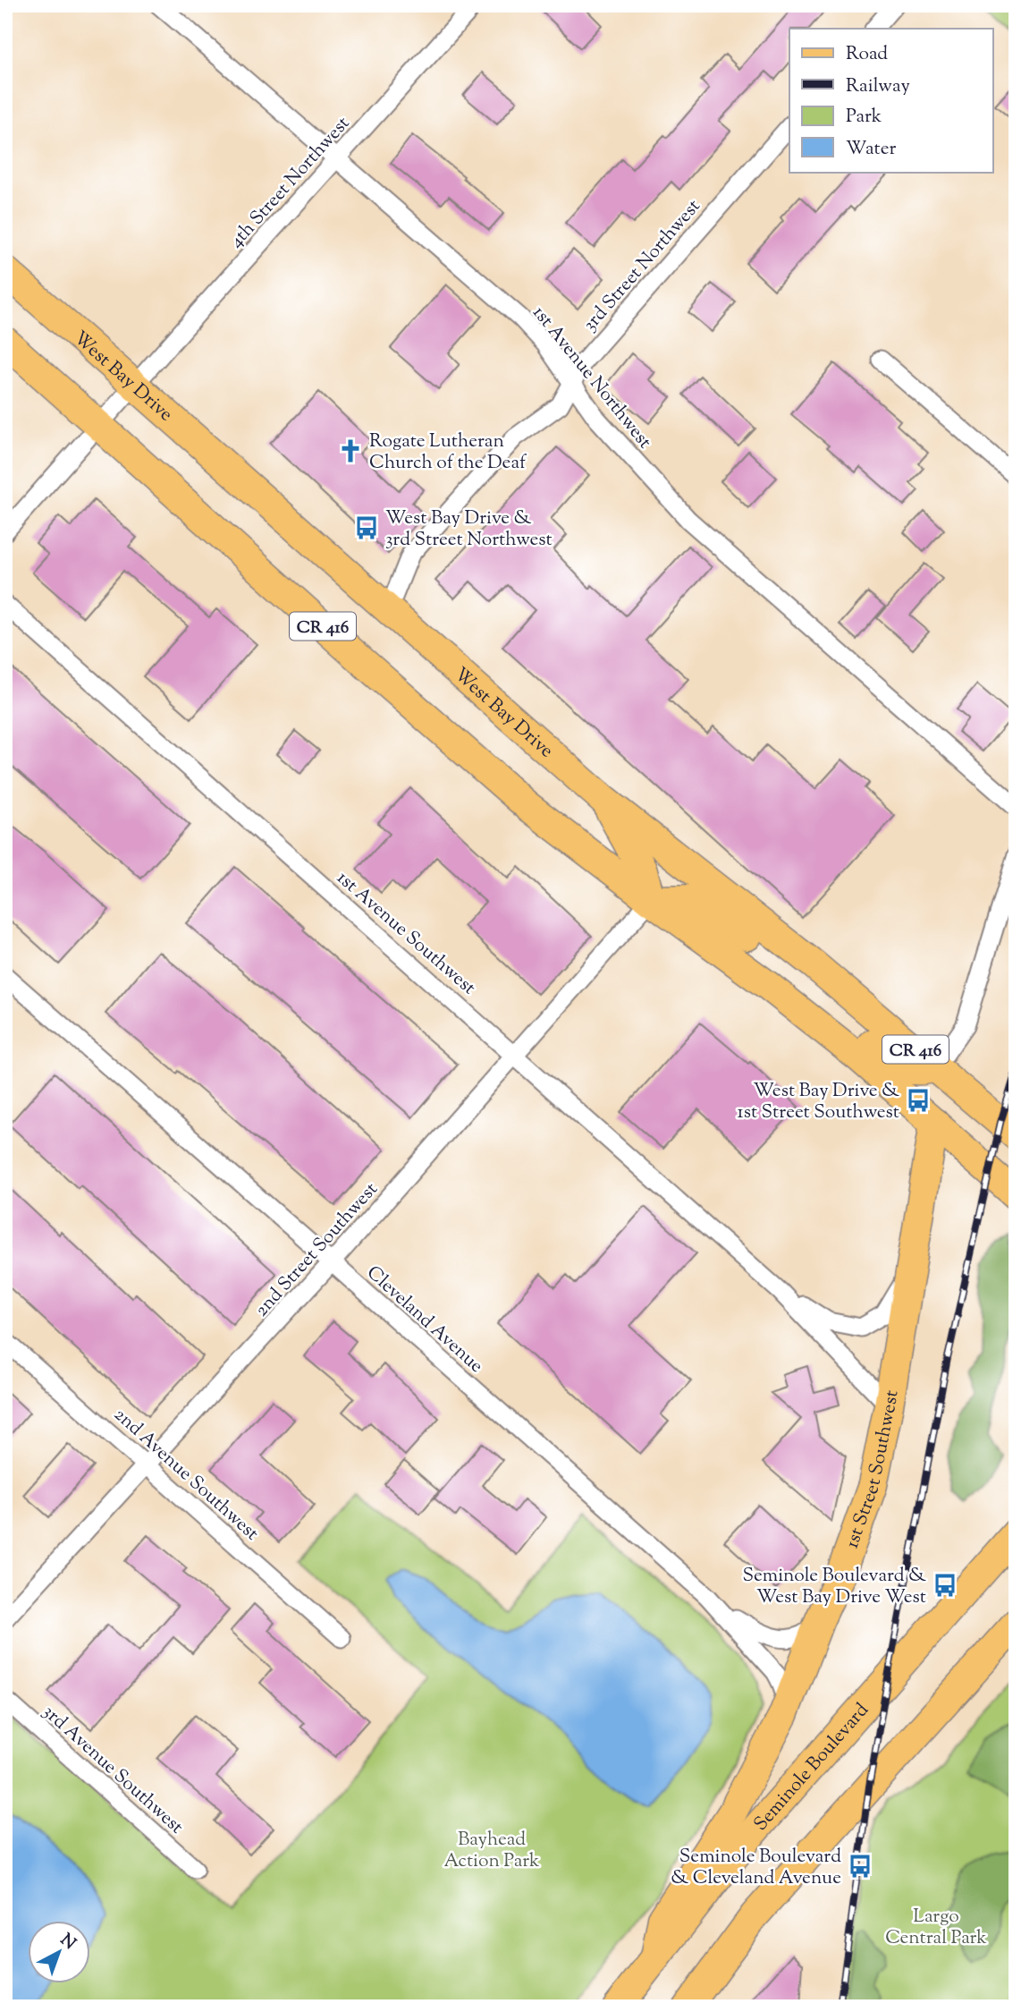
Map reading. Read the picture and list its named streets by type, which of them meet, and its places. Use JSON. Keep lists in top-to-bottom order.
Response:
{
  "streets": {
    "main road": [
      "West Bay Drive",
      "CR 416",
      "1st Street Southwest",
      "Seminole Boulevard"
    ],
    "street": [
      "4th Street Northwest",
      "3rd Street Northwest",
      "1st Avenue Northwest",
      "1st Avenue Southwest",
      "2nd Street Southwest",
      "Cleveland Avenue",
      "2nd Avenue Southwest",
      "3rd Avenue Southwest"
    ]
  },
  "crossings": [
    ["4th Street Northwest", "West Bay Drive"],
    ["4th Street Northwest", "1st Avenue Northwest"],
    ["4th Street Northwest", "CR 416"],
    ["3rd Street Northwest", "West Bay Drive"],
    ["3rd Street Northwest", "1st Avenue Northwest"],
    ["CR 416", "2nd Street Southwest"],
    ["CR 416", "1st Street Southwest"],
    ["1st Avenue Southwest", "2nd Street Southwest"],
    ["1st Avenue Southwest", "1st Street Southwest"],
    ["2nd Street Southwest", "Cleveland Avenue"],
    ["2nd Street Southwest", "2nd Avenue Southwest"],
    ["Cleveland Avenue", "1st Street Southwest"],
    ["1st Street Southwest", "Seminole Boulevard"]
  ],
  "parks": ["Bayhead Action Park", "Largo Central Park"],
  "places": {
    "church": ["Rogate Lutheran Church of the Deaf"],
    "bus stop": [
      "West Bay Drive & 3rd Street Northwest",
      "West Bay Drive & 1st Street Southwest",
      "Seminole Boulevard & West Bay Drive West",
      "Seminole Boulevard & Cleveland Avenue"
    ]
  },
  "legend": [
    "Road",
    "Railway",
    "Park",
    "Water"
  ],
  "north": "top right"
}
